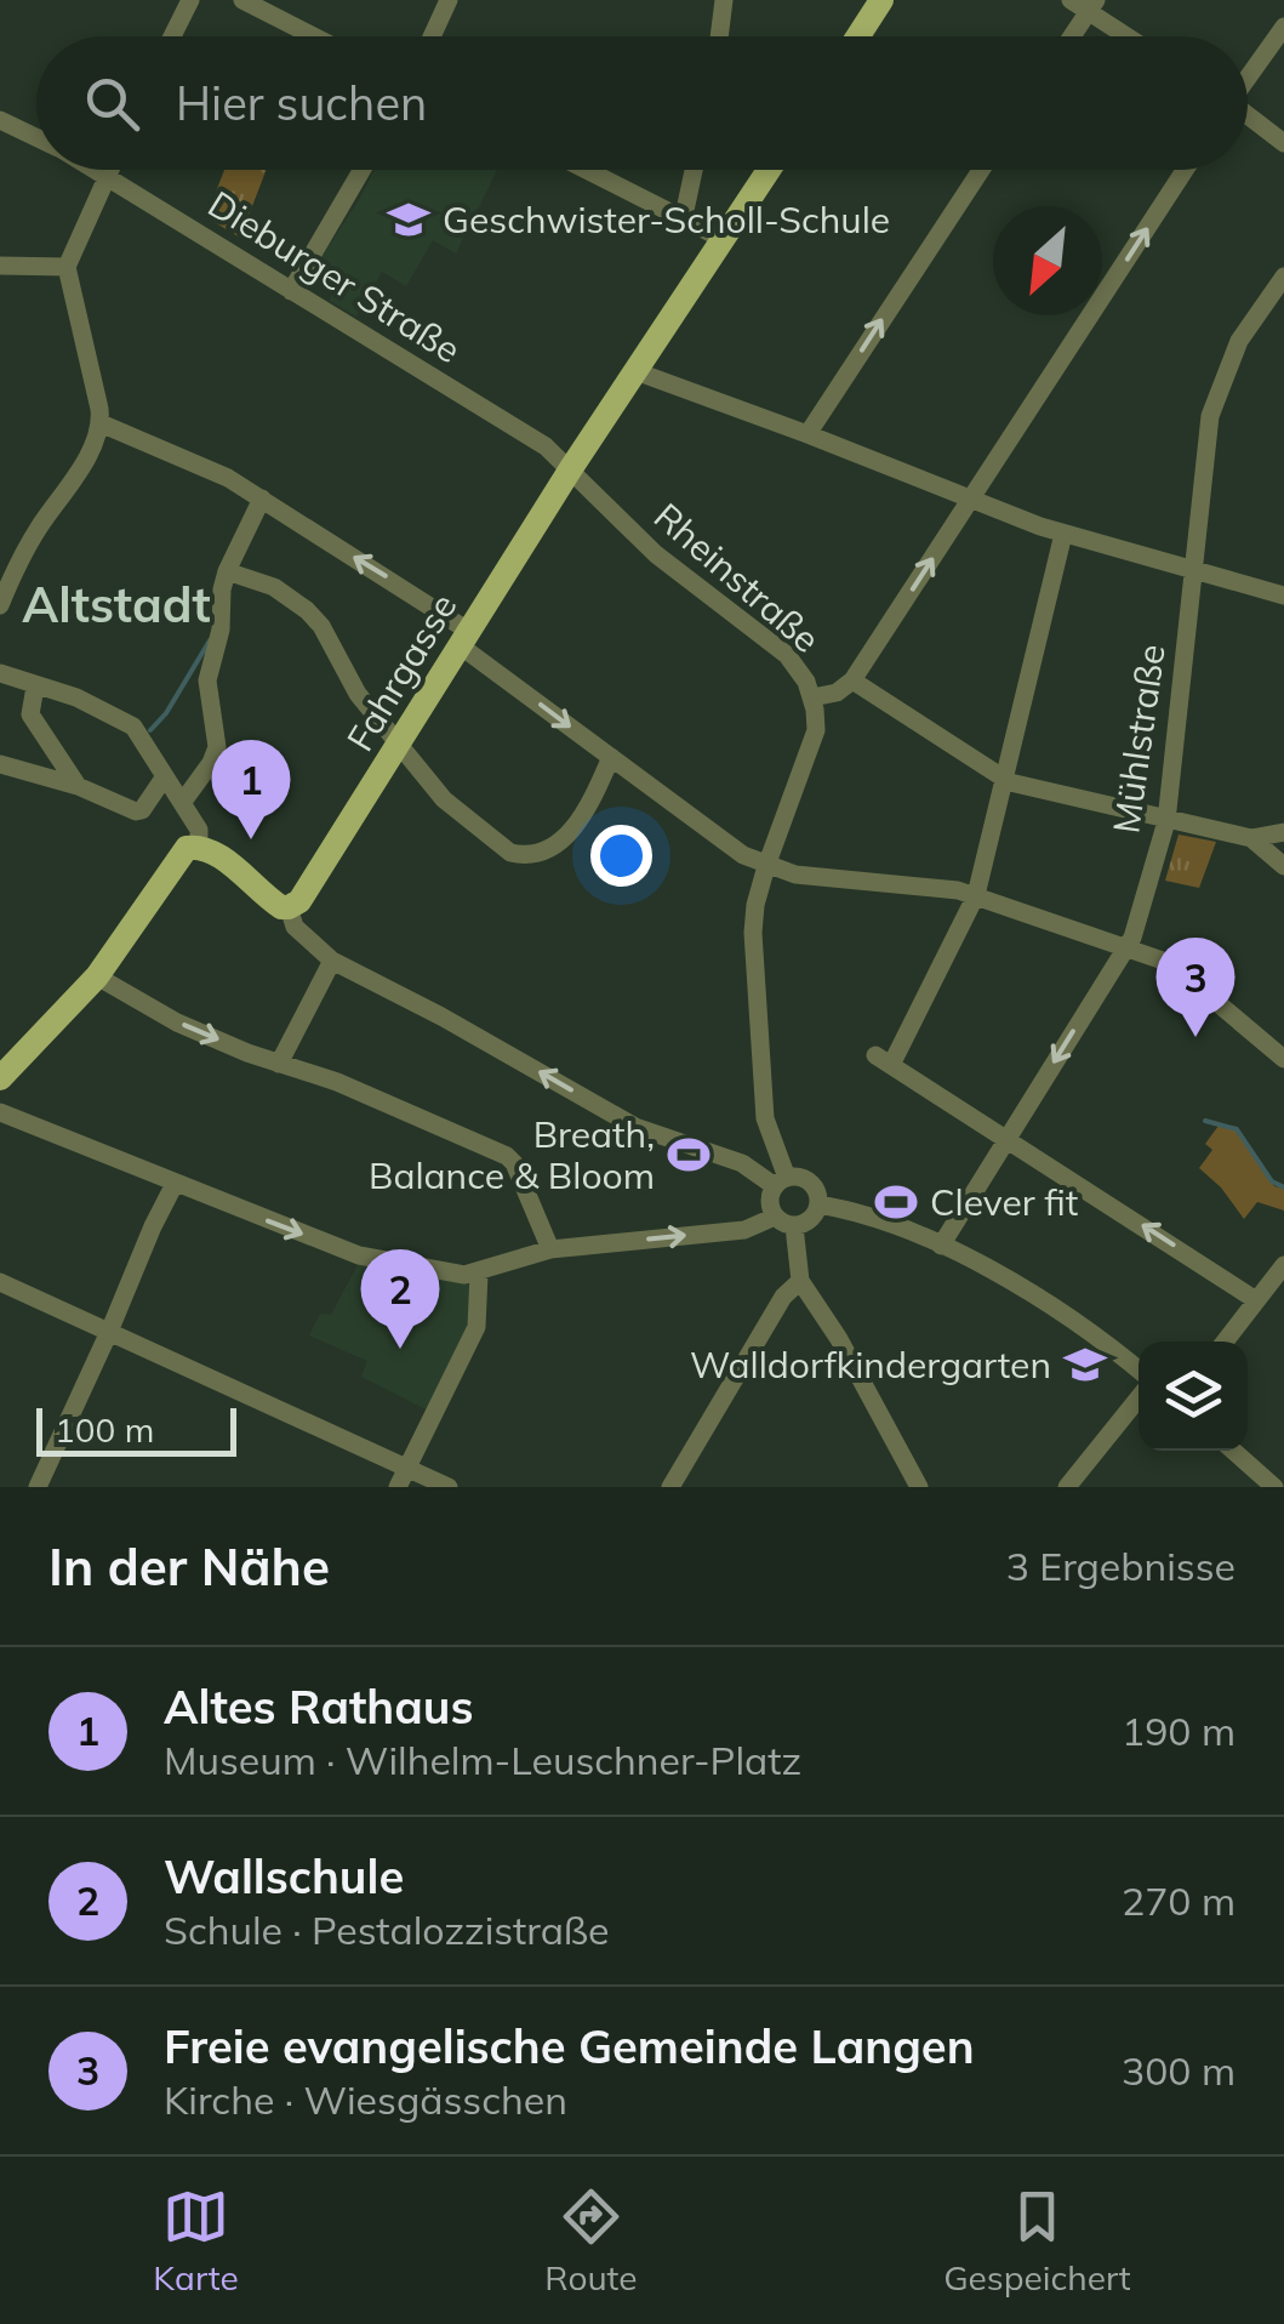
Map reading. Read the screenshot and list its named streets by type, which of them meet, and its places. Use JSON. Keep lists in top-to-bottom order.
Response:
{
  "streets": {
    "main road": ["Fahrgasse"],
    "street": ["Dieburger Straße", "Rheinstraße", "Mühlstraße"]
  },
  "crossings": [
    ["Dieburger Straße", "Rheinstraße"],
    ["Dieburger Straße", "Fahrgasse"],
    ["Rheinstraße", "Fahrgasse"]
  ],
  "districts": ["Altstadt"],
  "places": {
    "school or university": ["Geschwister-Scholl-Schule", "Walldorfkindergarten"],
    "sports": ["Breath, Balance & Bloom", "Clever fit"]
  },
  "scale_bar": "100 m",
  "north": "bottom left",
  "page": {
    "search": "Hier suchen",
    "pins": ["1", "3", "2"],
    "scale": "100 m",
    "heading": ["In der Nähe", "3 Ergebnisse"],
    "list": [
      {
        "mark": "1",
        "name": "Altes Rathaus",
        "note": "Museum · Wilhelm-Leuschner-Platz",
        "value": "190 m"
      },
      {
        "mark": "2",
        "name": "Wallschule",
        "note": "Schule · Pestalozzistraße",
        "value": "270 m"
      },
      {
        "mark": "3",
        "name": "Freie evangelische Gemeinde Langen",
        "note": "Kirche · Wiesgässchen",
        "value": "300 m"
      }
    ],
    "nav": ["Karte", "Route", "Gespeichert"]
  }
}
